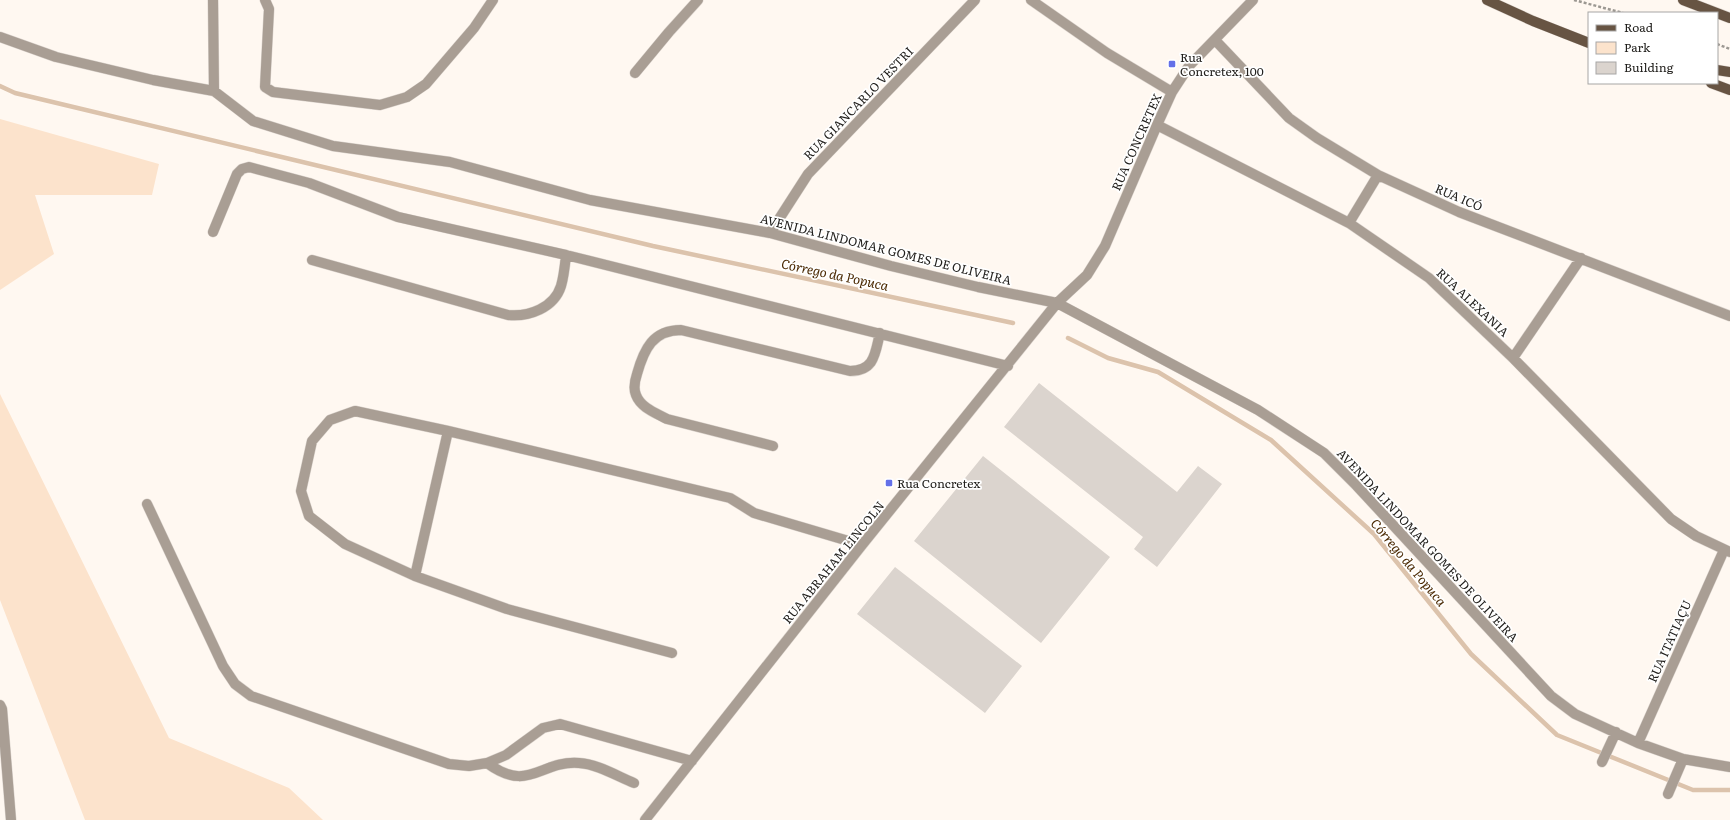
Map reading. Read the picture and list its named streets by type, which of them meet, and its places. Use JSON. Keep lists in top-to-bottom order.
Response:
{
  "streets": {
    "street": [
      "RUA GIANCARLO VESTRI",
      "RUA CONCRETEX",
      "RUA ICÓ",
      "AVENIDA LINDOMAR GOMES DE OLIVEIRA",
      "RUA ALEXANIA",
      "RUA ABRAHAM LINCOLN",
      "RUA ITATIAÇU"
    ]
  },
  "crossings": [
    ["RUA GIANCARLO VESTRI", "AVENIDA LINDOMAR GOMES DE OLIVEIRA"],
    ["RUA CONCRETEX", "RUA ICÓ"],
    ["RUA CONCRETEX", "AVENIDA LINDOMAR GOMES DE OLIVEIRA"],
    ["RUA CONCRETEX", "RUA ALEXANIA"],
    ["RUA CONCRETEX", "RUA ABRAHAM LINCOLN"],
    ["AVENIDA LINDOMAR GOMES DE OLIVEIRA", "RUA ABRAHAM LINCOLN"],
    ["AVENIDA LINDOMAR GOMES DE OLIVEIRA", "RUA ITATIAÇU"],
    ["RUA ALEXANIA", "RUA ITATIAÇU"]
  ],
  "water": ["Córrego da Popuca"],
  "places": {
    "transit": ["Rua Concretex, 100", "Rua Concretex"]
  },
  "legend": ["Road", "Park", "Building"]
}
